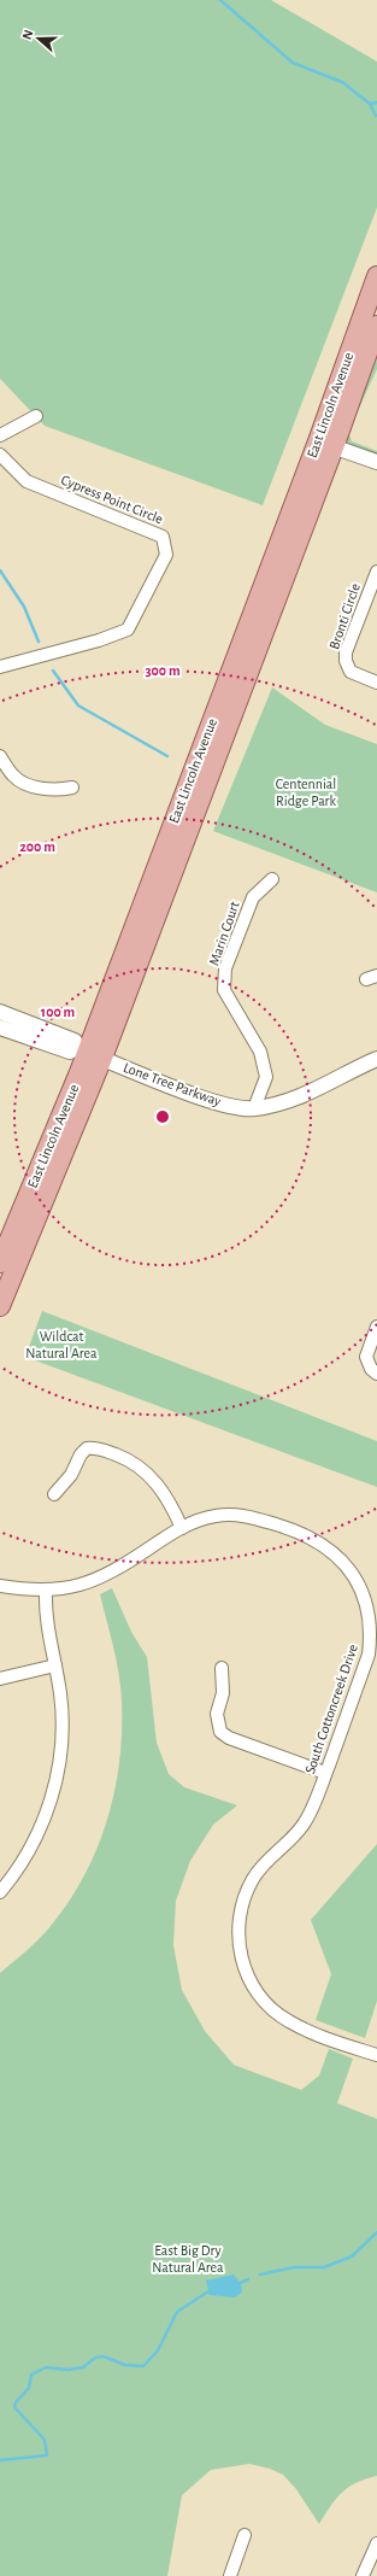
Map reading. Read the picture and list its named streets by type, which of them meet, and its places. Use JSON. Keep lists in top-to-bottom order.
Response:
{
  "streets": {
    "main road": ["East Lincoln Avenue"],
    "street": [
      "Cypress Point Circle",
      "Bronti Circle",
      "Marin Court",
      "Lone Tree Parkway",
      "South Cottoncreek Drive"
    ]
  },
  "crossings": [
    ["East Lincoln Avenue", "Lone Tree Parkway"],
    ["Marin Court", "Lone Tree Parkway"]
  ],
  "parks": ["Centennial Ridge Park", "Wildcat Natural Area", "East Big Dry Natural Area"],
  "north": "left",
  "rings": ["300 m", "200 m", "100 m"]
}
